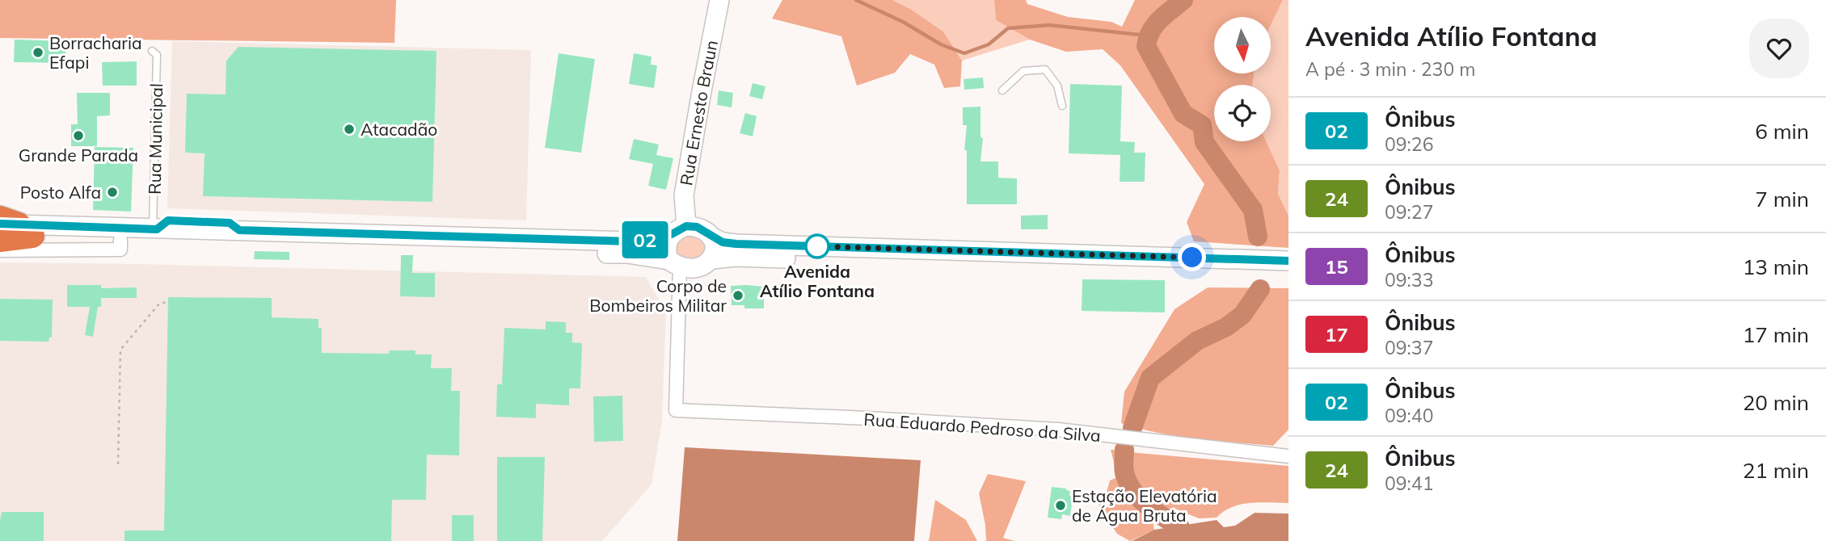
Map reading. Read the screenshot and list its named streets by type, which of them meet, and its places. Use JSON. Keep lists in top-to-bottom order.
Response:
{
  "streets": {
    "main road": ["Rua Ernesto Braun"],
    "street": ["Rua Eduardo Pedroso da Silva"],
    "lane": ["Rua Municipal"]
  },
  "crossings": [
    ["Rua Ernesto Braun", "Rua Eduardo Pedroso da Silva"]
  ],
  "places": [
    "Borracharia Efapi",
    "Atacadão",
    "Grande Parada",
    "Posto Alfa",
    "Avenida Atílio Fontana",
    "Corpo de Bombeiros Militar",
    "Estação Elevatória de Água Bruta"
  ],
  "lines": ["bus line 02"],
  "north": "bottom",
  "page": {
    "on_map": "02",
    "heading": ["Avenida Atílio Fontana", "A pé · 3 min · 230 m"],
    "list": [
      {
        "mark": "02",
        "name": "Ônibus",
        "note": "09:26",
        "value": "6 min"
      },
      {
        "mark": "24",
        "name": "Ônibus",
        "note": "09:27",
        "value": "7 min"
      },
      {
        "mark": "15",
        "name": "Ônibus",
        "note": "09:33",
        "value": "13 min"
      },
      {
        "mark": "17",
        "name": "Ônibus",
        "note": "09:37",
        "value": "17 min"
      },
      {
        "mark": "02",
        "name": "Ônibus",
        "note": "09:40",
        "value": "20 min"
      },
      {
        "mark": "24",
        "name": "Ônibus",
        "note": "09:41",
        "value": "21 min"
      }
    ]
  }
}
